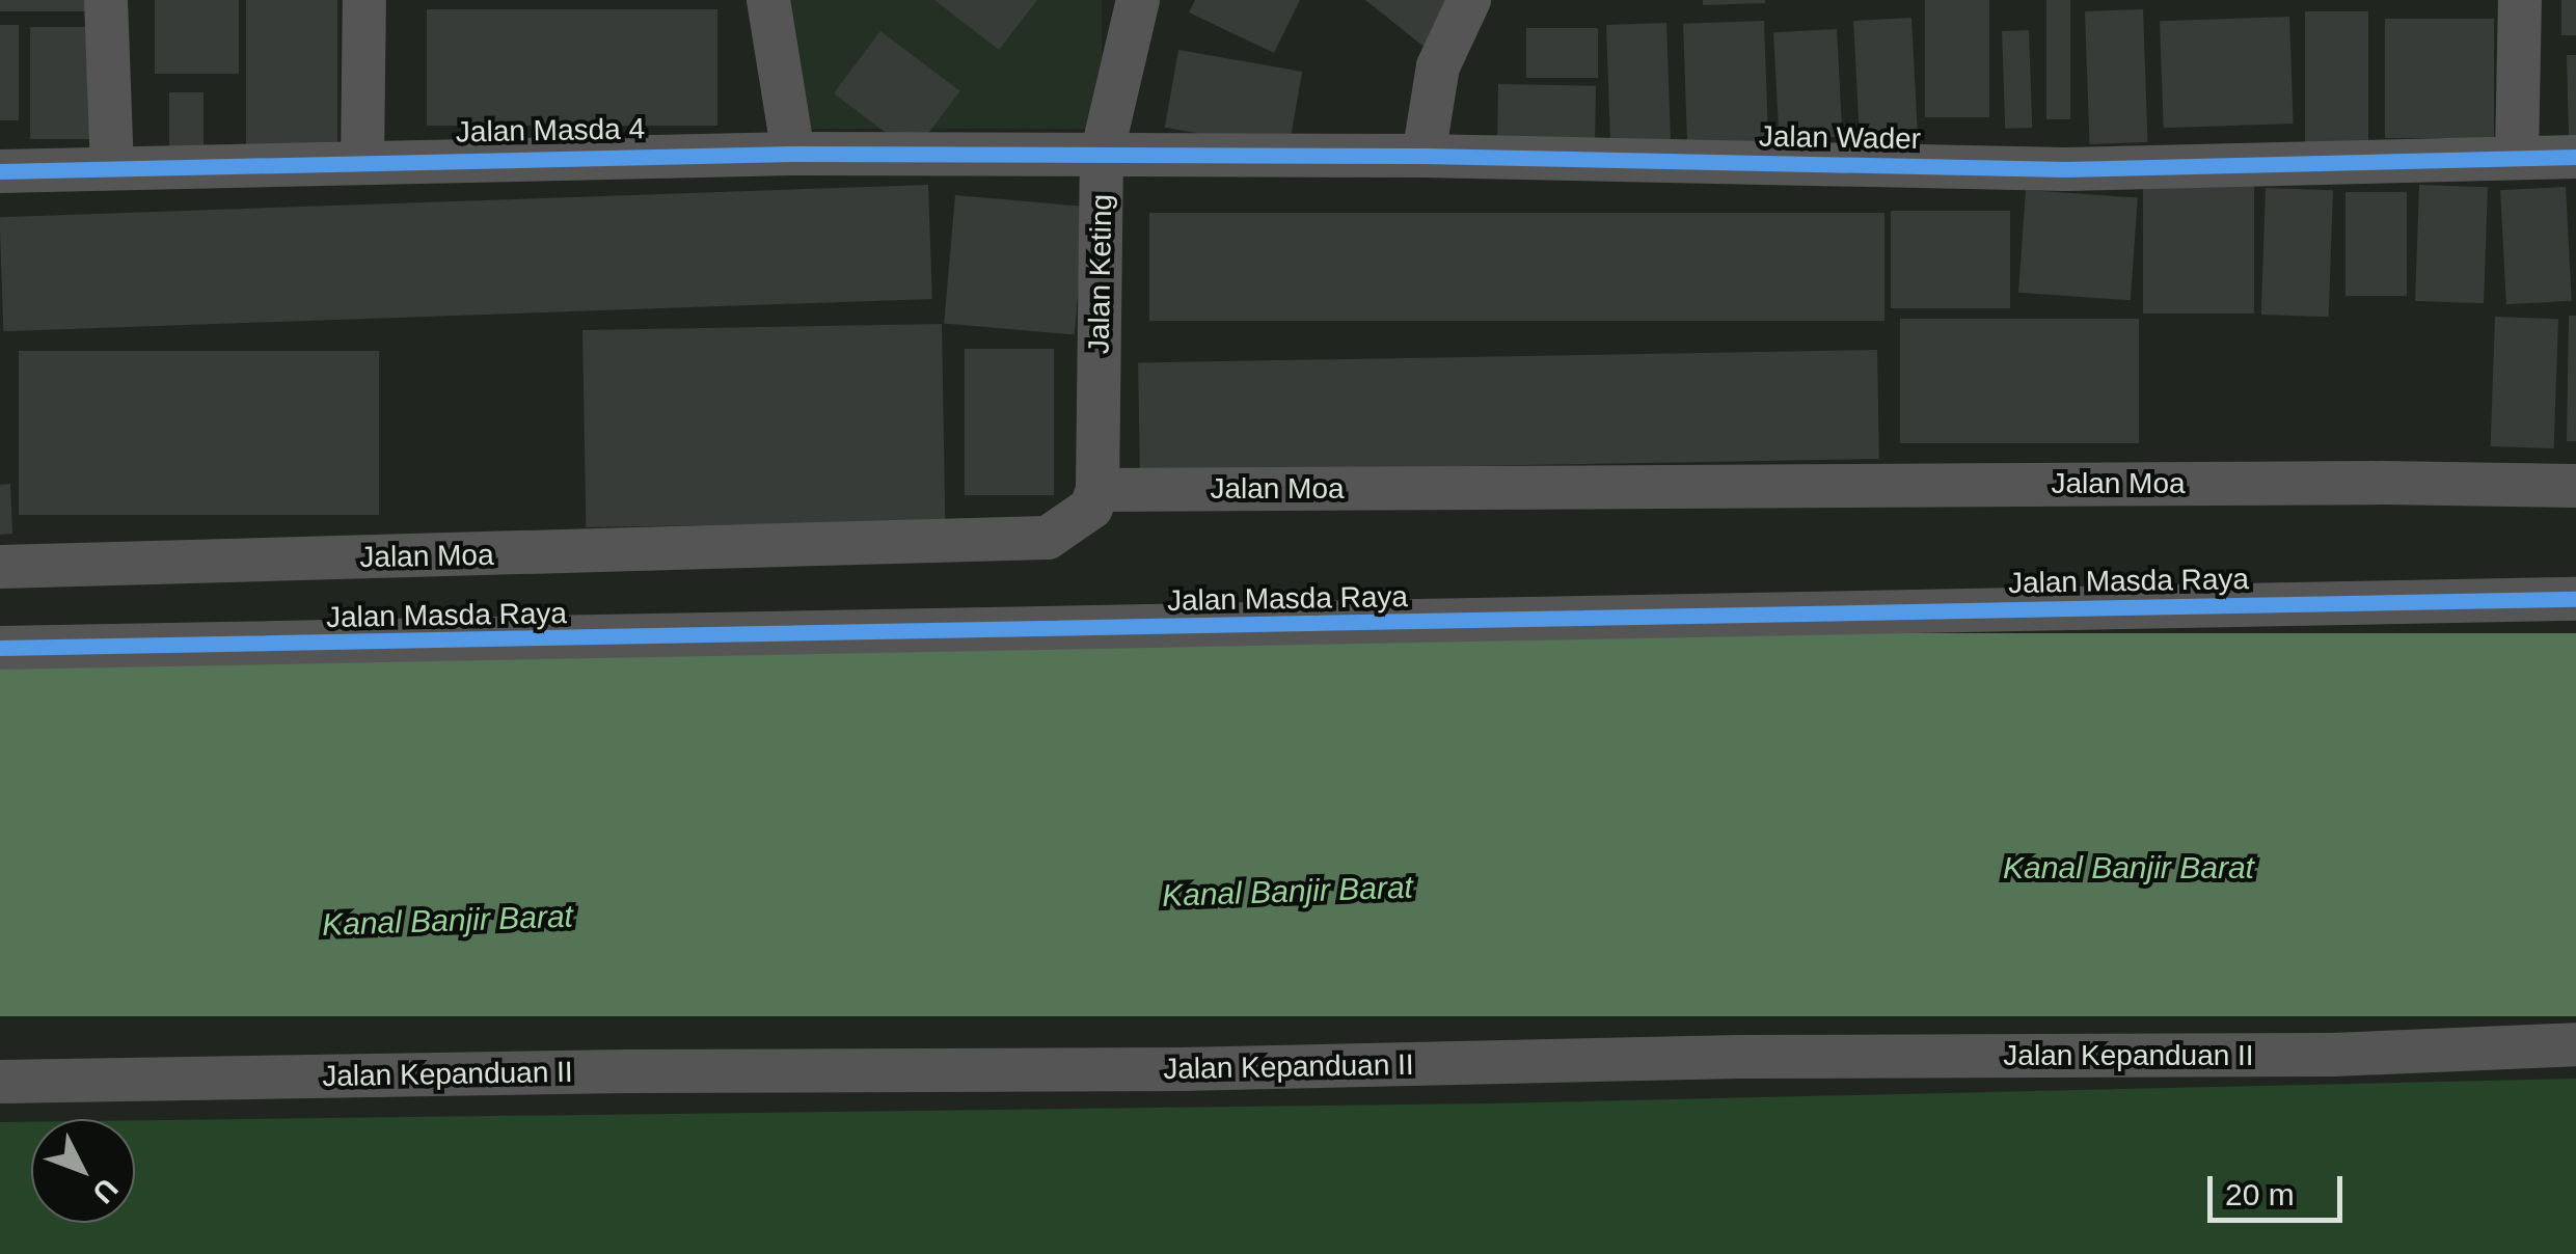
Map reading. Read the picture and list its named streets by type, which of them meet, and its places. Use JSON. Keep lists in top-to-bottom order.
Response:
{
  "streets": {
    "street": [
      "Jalan Masda 4",
      "Jalan Wader",
      "Jalan Keting",
      "Jalan Moa",
      "Jalan Masda Raya",
      "Jalan Kepanduan II"
    ]
  },
  "crossings": [
    ["Jalan Masda 4", "Jalan Wader"],
    ["Jalan Masda 4", "Jalan Keting"],
    ["Jalan Wader", "Jalan Keting"],
    ["Jalan Keting", "Jalan Moa"]
  ],
  "water": ["Kanal Banjir Barat"],
  "scale_bar": "20 m",
  "north": "bottom right"
}
